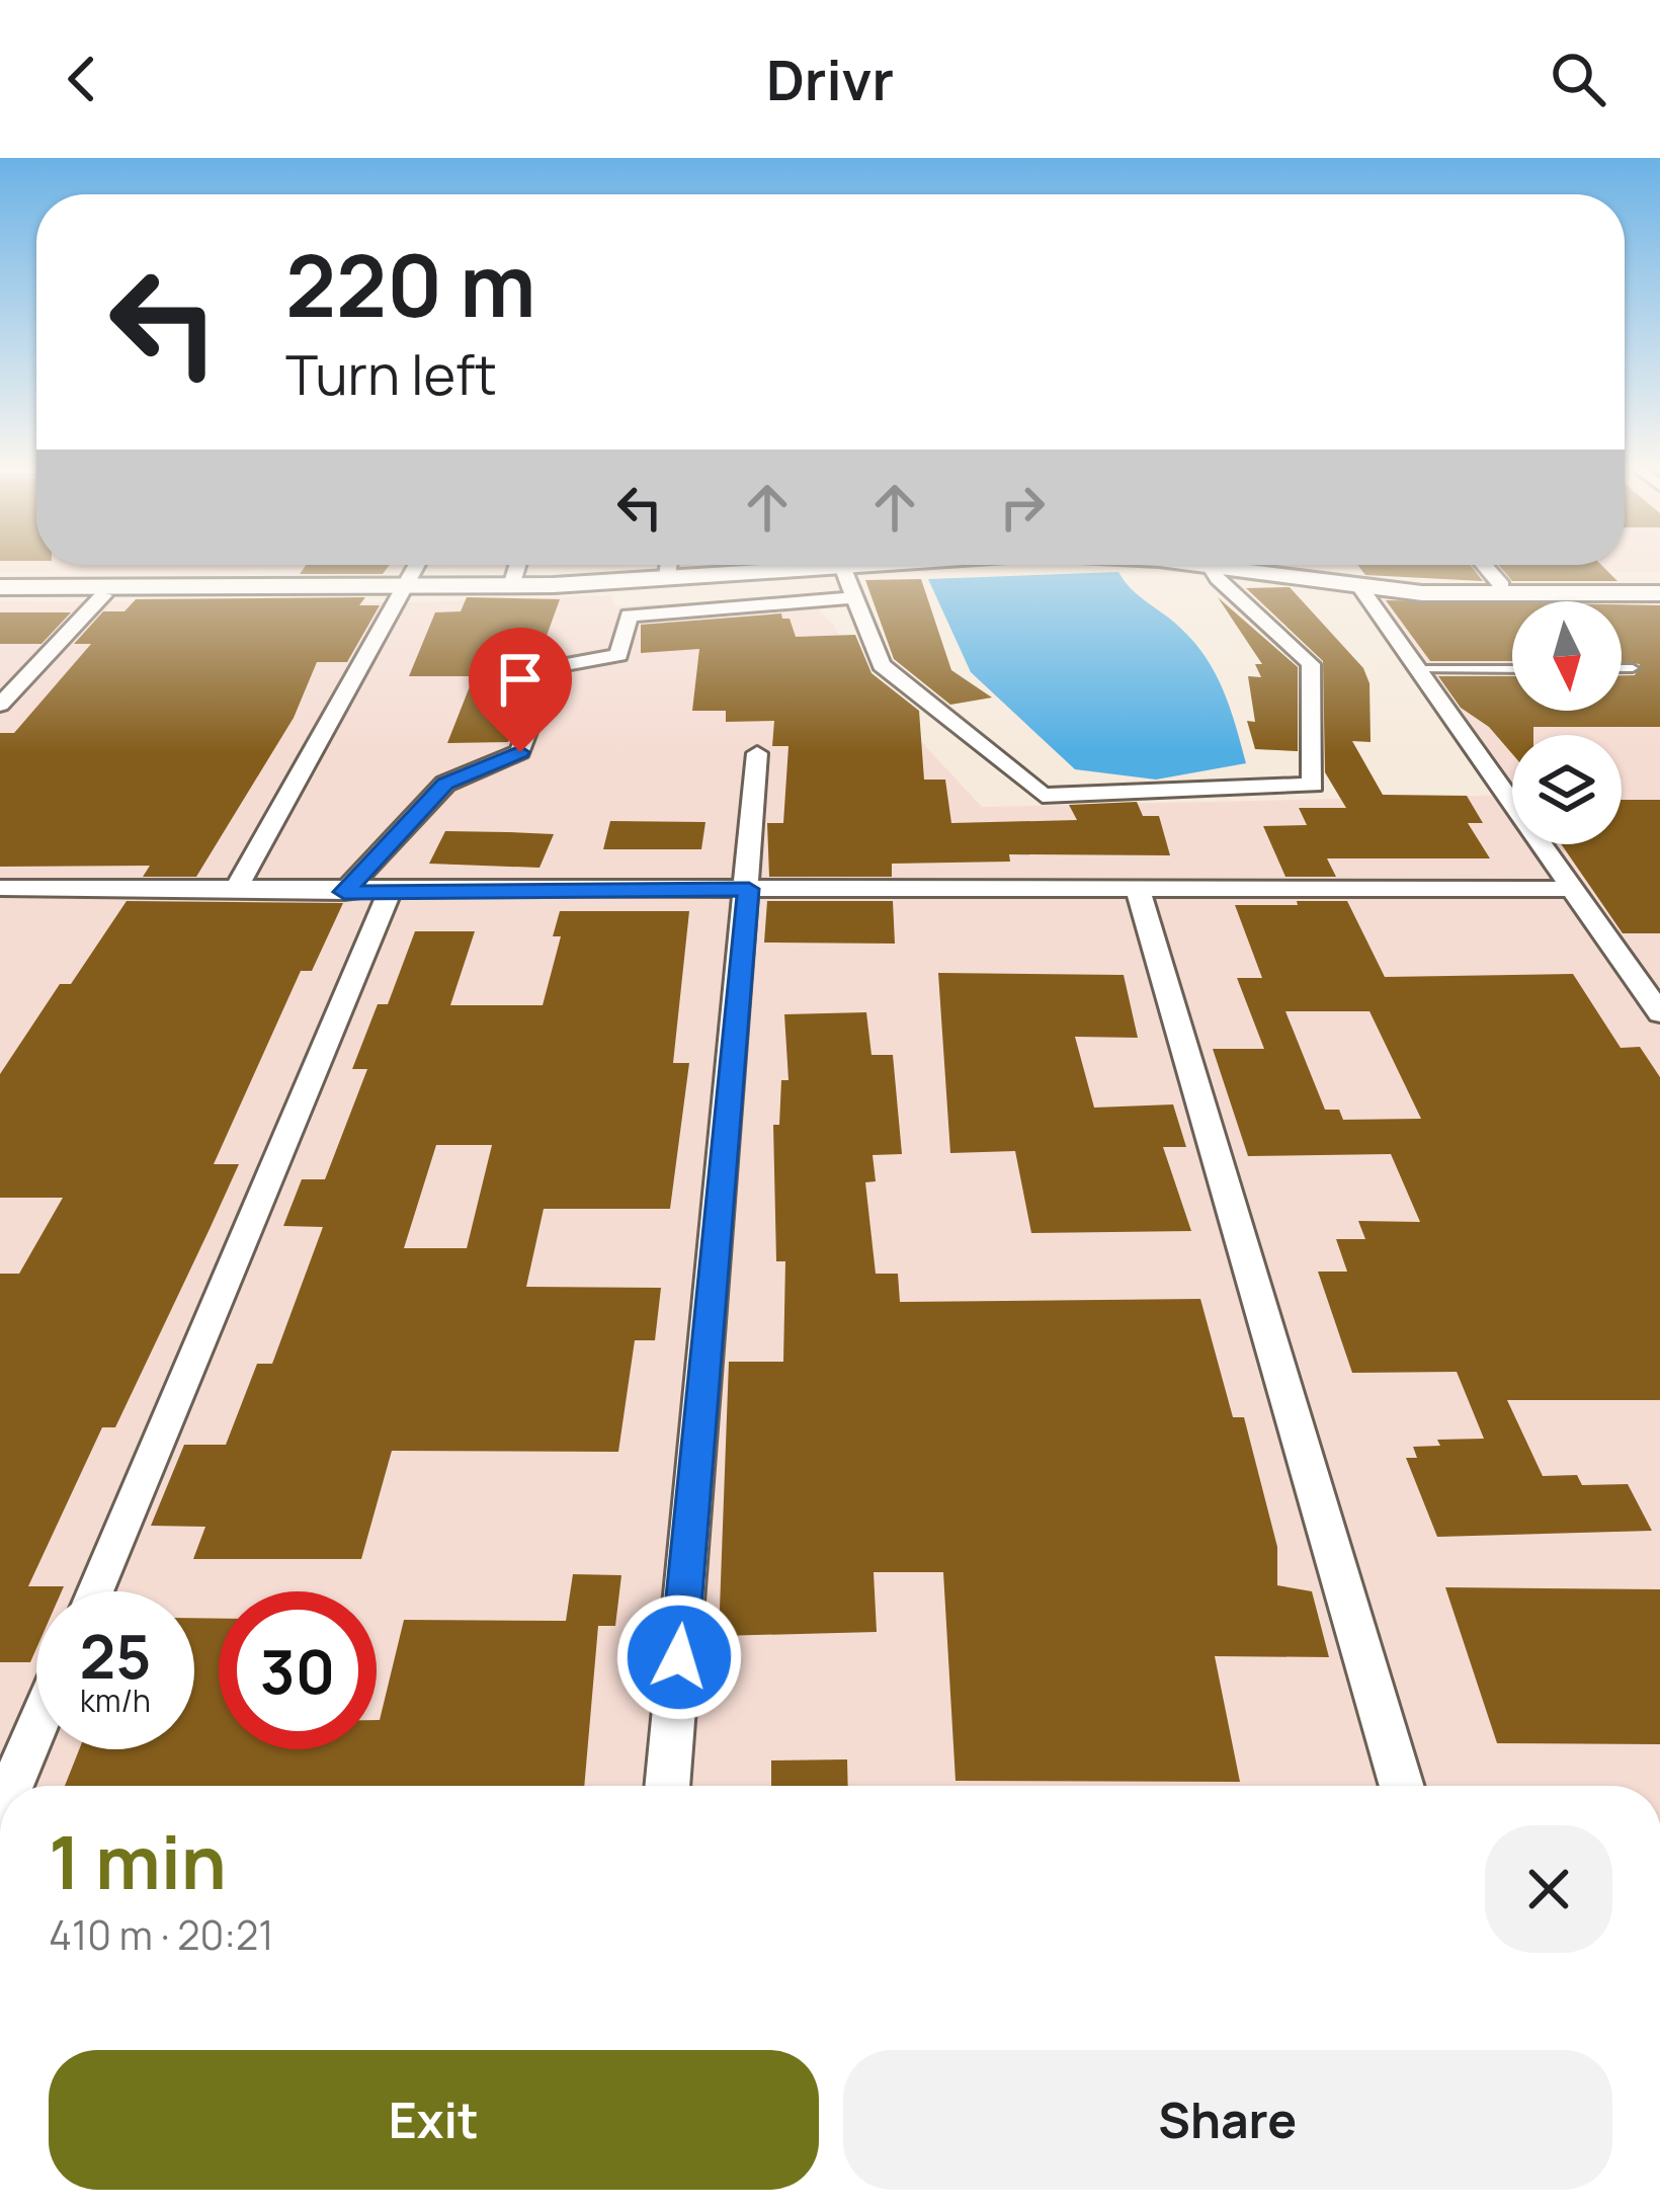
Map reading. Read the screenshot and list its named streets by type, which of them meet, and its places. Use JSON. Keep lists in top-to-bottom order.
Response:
{
  "north": "bottom",
  "page": {
    "header": "Drivr",
    "turn": ["220 m", "Turn left"],
    "speed": "25 km/h",
    "limit": "30",
    "heading": ["1 min", "410 m · 20:21"],
    "buttons": ["Exit", "Share"]
  }
}
